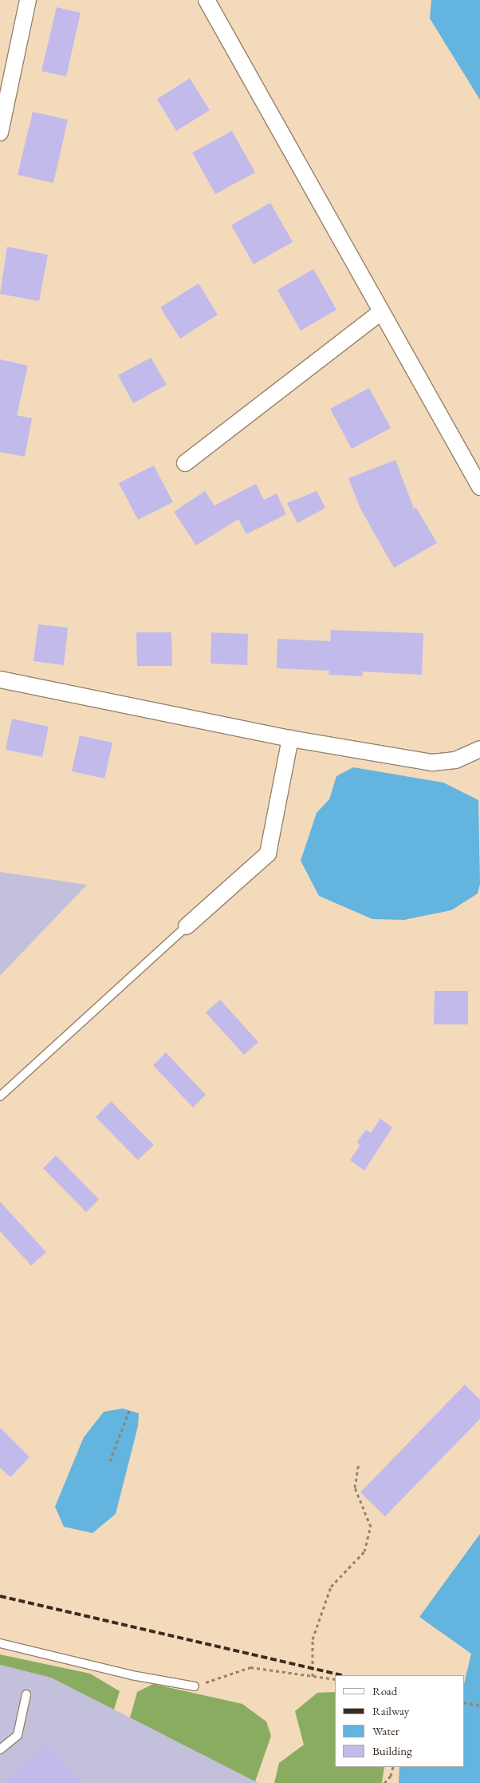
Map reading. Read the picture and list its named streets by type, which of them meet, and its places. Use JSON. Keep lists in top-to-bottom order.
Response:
{
  "legend": [
    "Road",
    "Railway",
    "Water",
    "Building"
  ]
}
